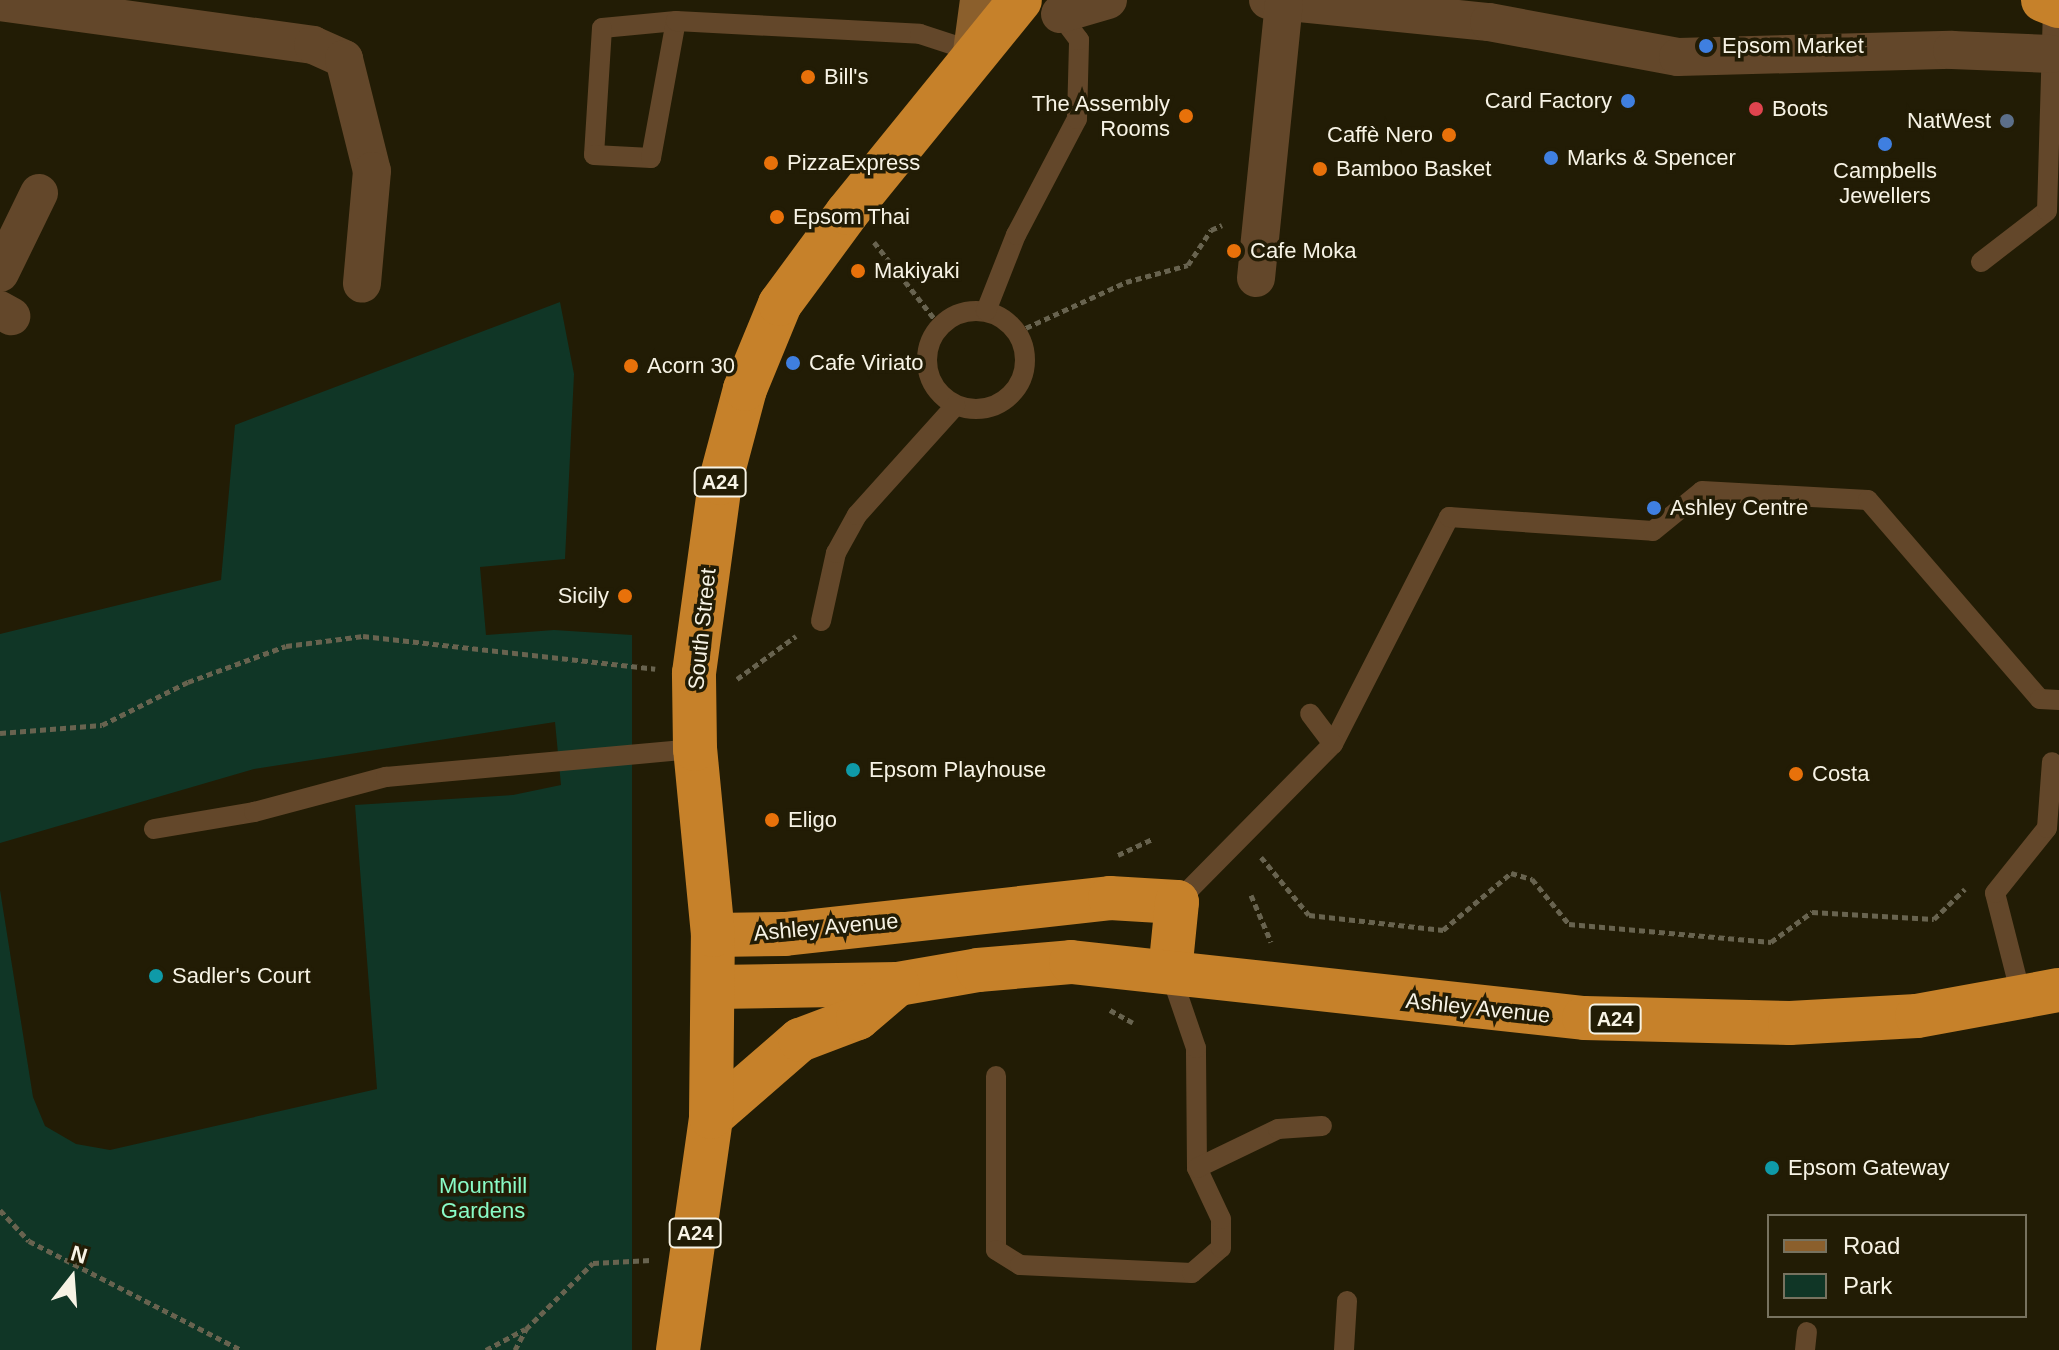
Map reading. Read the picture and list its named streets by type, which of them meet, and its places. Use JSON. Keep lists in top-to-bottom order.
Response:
{
  "streets": {
    "highway": ["A24", "South Street", "Ashley Avenue"]
  },
  "crossings": [
    ["South Street", "Ashley Avenue"]
  ],
  "parks": ["Mounthill Gardens"],
  "places": [
    "Epsom Market",
    "Bill's",
    "Card Factory",
    "Boots",
    "The Assembly Rooms",
    "NatWest",
    "Caffè Nero",
    "Campbells Jewellers",
    "Marks & Spencer",
    "PizzaExpress",
    "Bamboo Basket",
    "Epsom Thai",
    "Cafe Moka",
    "Makiyaki",
    "Cafe Viriato",
    "Acorn 30",
    "Ashley Centre",
    "Sicily",
    "Epsom Playhouse",
    "Costa",
    "Eligo",
    "Sadler's Court",
    "Epsom Gateway"
  ],
  "legend": ["Road", "Park"],
  "north": "top"
}
